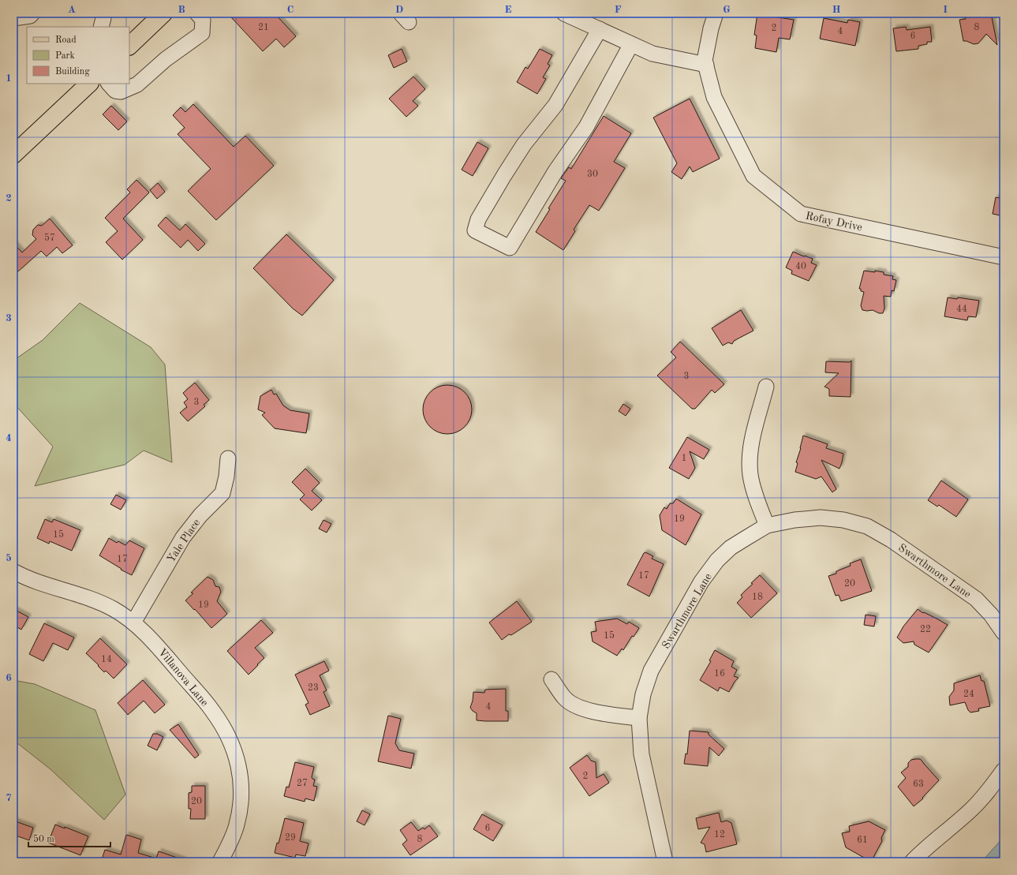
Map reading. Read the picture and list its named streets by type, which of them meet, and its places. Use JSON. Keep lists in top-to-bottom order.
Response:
{
  "streets": {
    "street": [
      "Rofay Drive",
      "Yale Place",
      "Swarthmore Lane",
      "Villanova Lane"
    ]
  },
  "crossings": [
    ["Yale Place", "Villanova Lane"]
  ],
  "house_numbers": [
    "21",
    "8",
    "2",
    "4",
    "6",
    "30",
    "57",
    "40",
    "44",
    "3",
    "3",
    "1",
    "19",
    "15",
    "17",
    "17",
    "20",
    "18",
    "19",
    "22",
    "15",
    "14",
    "16",
    "23",
    "24",
    "4",
    "2",
    "27",
    "63",
    "20",
    "6",
    "12",
    "29",
    "8",
    "61"
  ],
  "legend": ["Road", "Park", "Building"],
  "scale_bar": "50 m",
  "grid": {
    "columns": [
      "A",
      "B",
      "C",
      "D",
      "E",
      "F",
      "G",
      "H",
      "I"
    ],
    "rows": [
      "1",
      "2",
      "3",
      "4",
      "5",
      "6",
      "7"
    ]
  }
}
